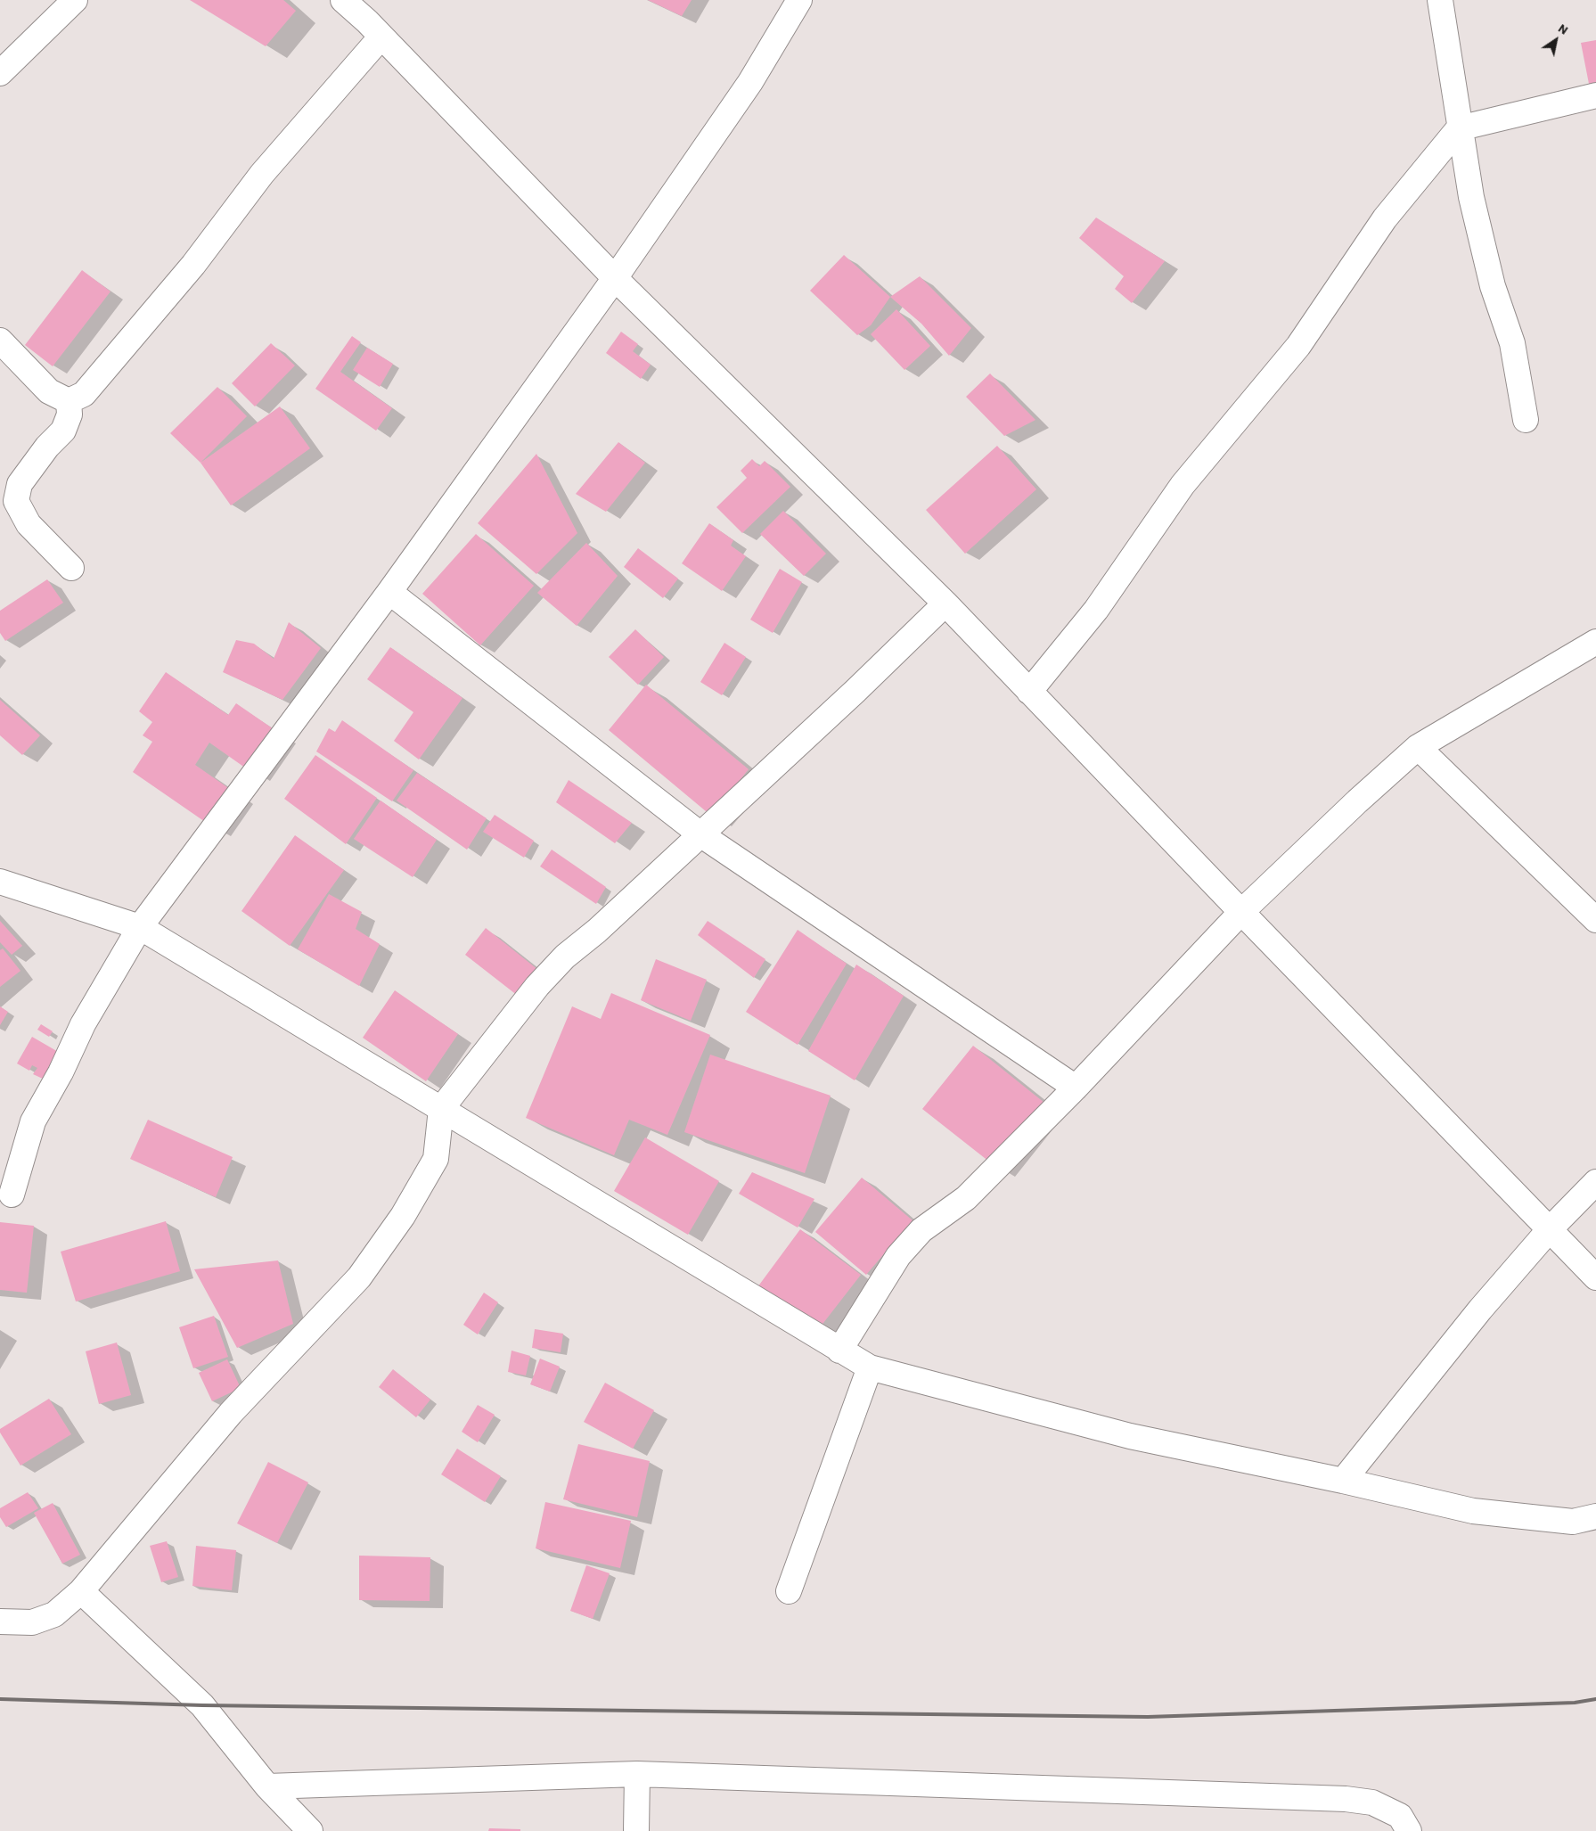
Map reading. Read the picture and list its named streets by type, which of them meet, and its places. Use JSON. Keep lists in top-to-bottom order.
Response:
{
  "north": "top right"
}
